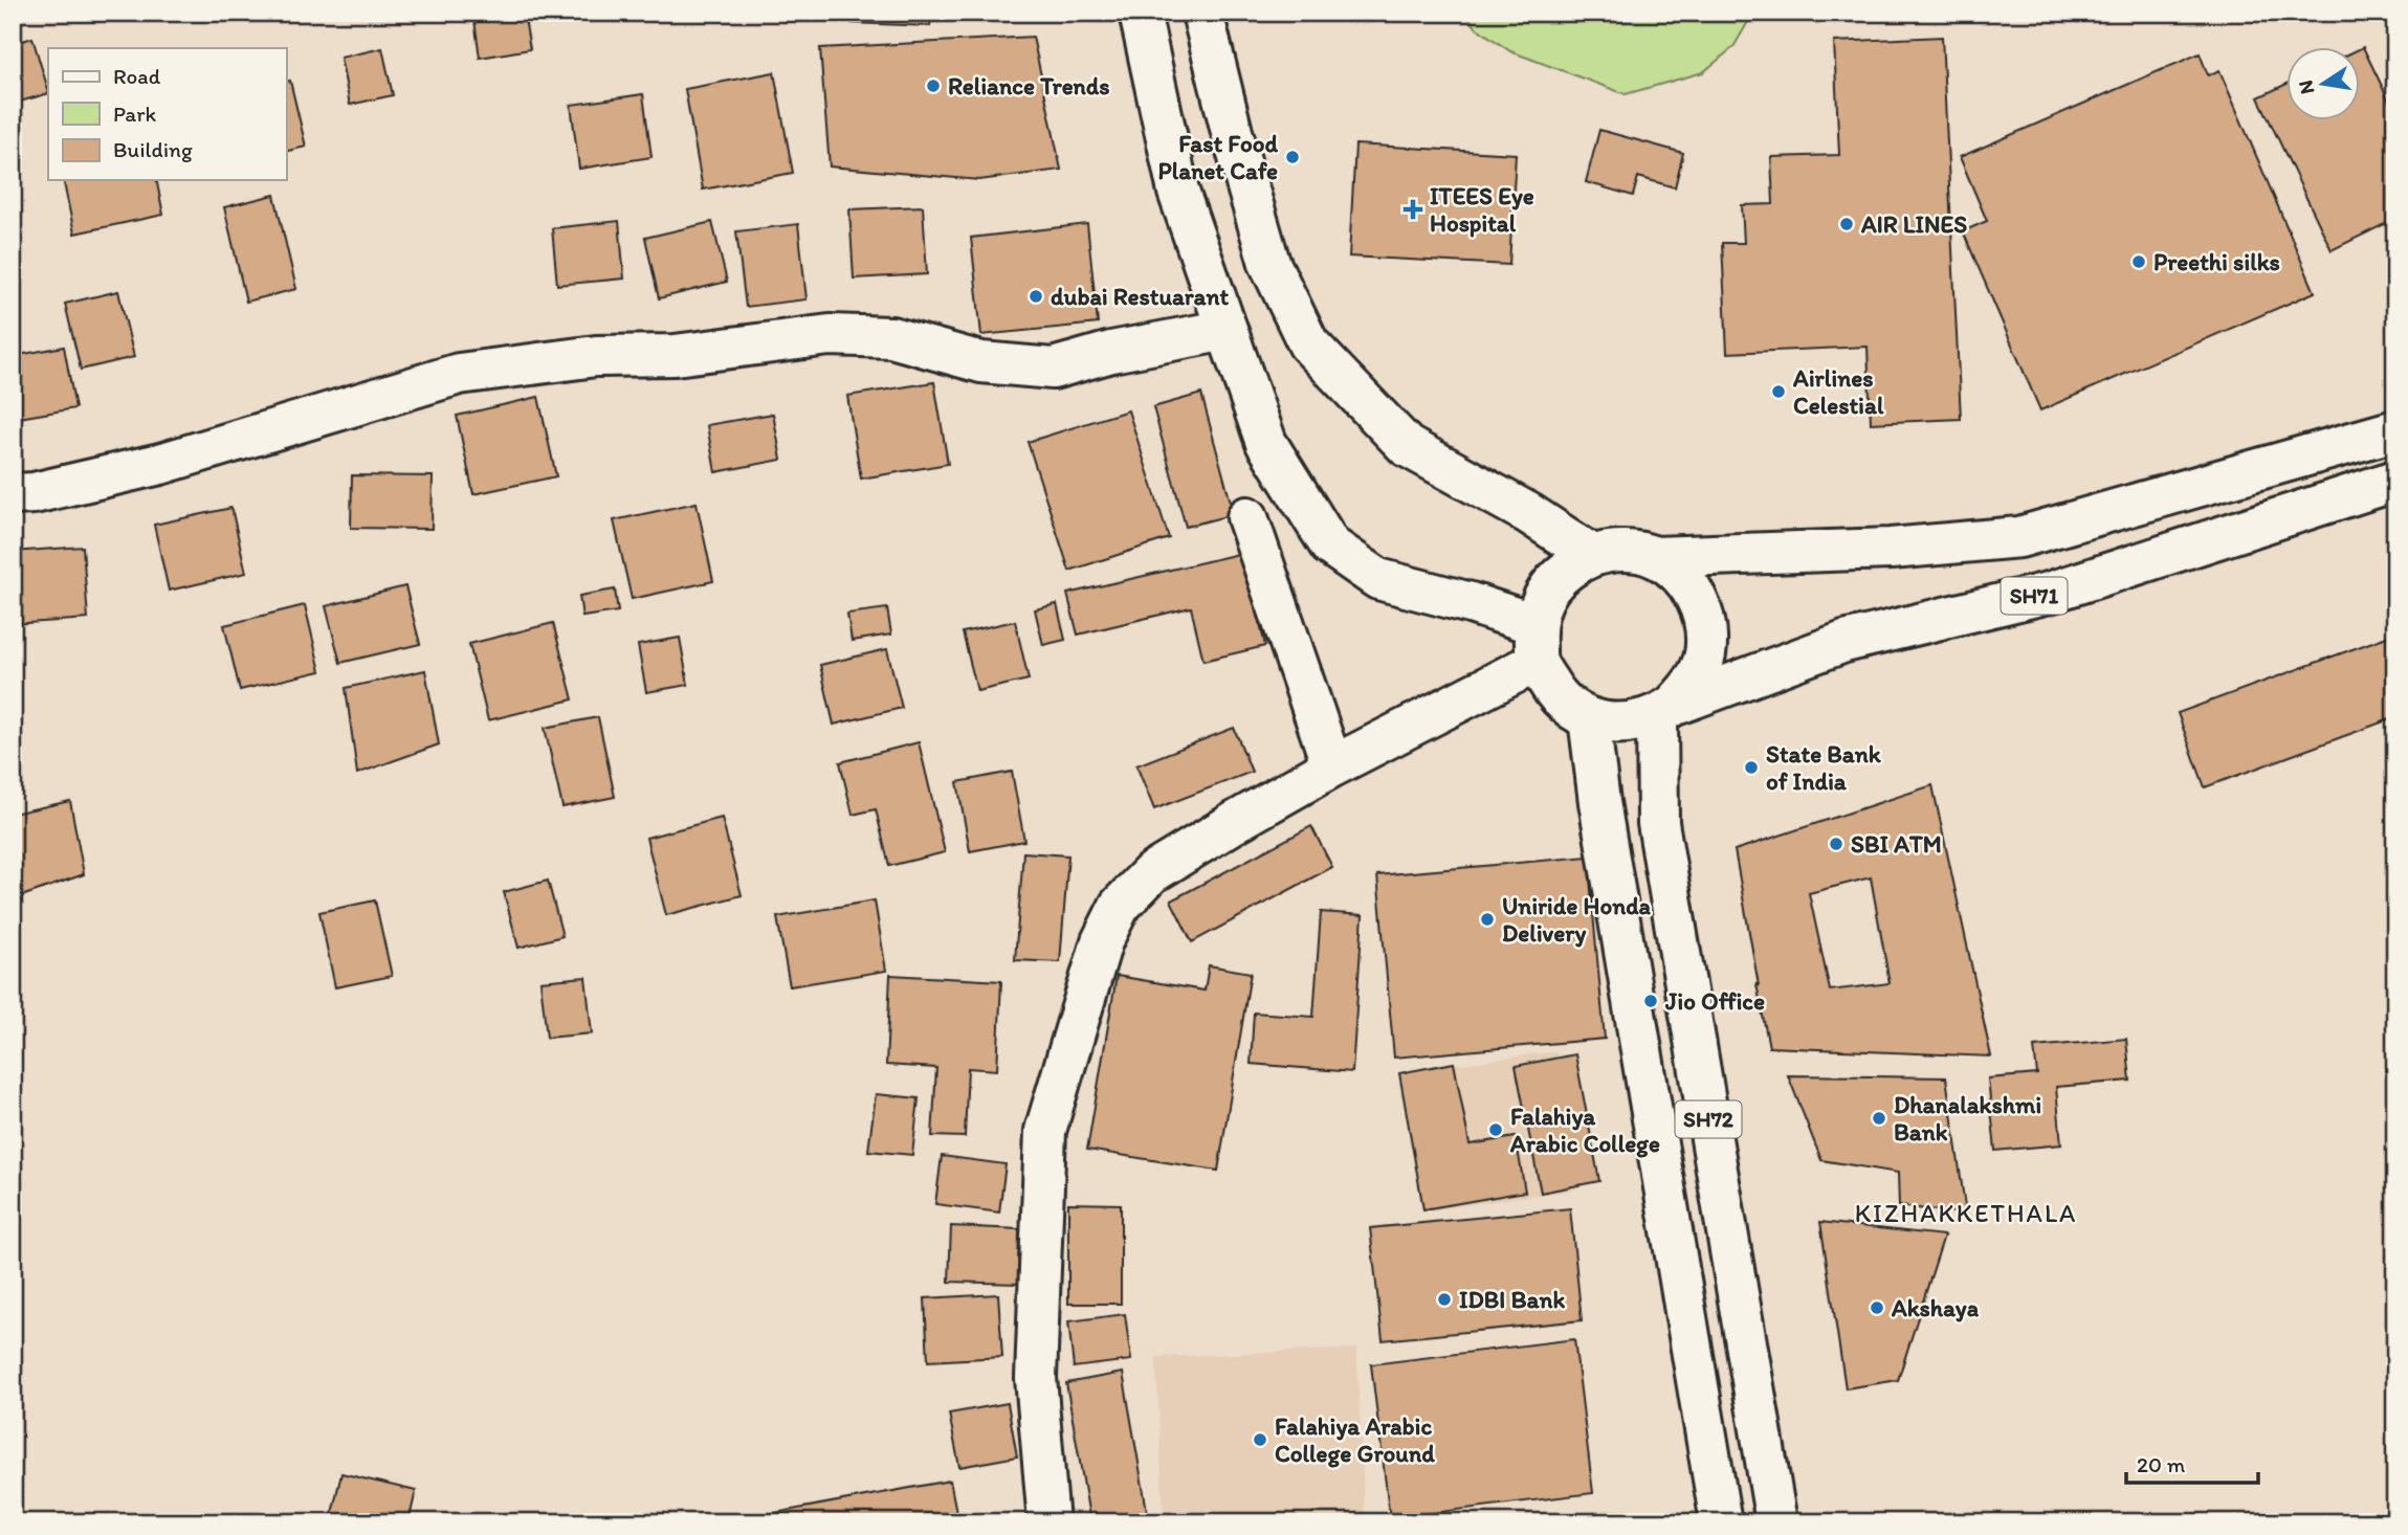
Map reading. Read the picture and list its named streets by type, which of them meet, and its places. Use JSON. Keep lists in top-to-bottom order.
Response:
{
  "streets": {
    "main road": ["SH71", "SH72"]
  },
  "crossings": [
    ["SH71", "SH72"]
  ],
  "districts": ["KIZHAKKETHALA"],
  "places": {
    "other": [
      "Reliance Trends",
      "Fast Food Planet Cafe",
      "AIR LINES",
      "Preethi silks",
      "dubai Restuarant",
      "Airlines Celestial",
      "State Bank of India",
      "SBI ATM",
      "Uniride Honda Delivery",
      "Jio Office",
      "Dhanalakshmi Bank",
      "Falahiya Arabic College",
      "IDBI Bank",
      "Akshaya",
      "Falahiya Arabic College Ground"
    ],
    "health": ["ITEES Eye Hospital"]
  },
  "legend": ["Road", "Park", "Building"],
  "scale_bar": "20 m",
  "north": "left"
}
